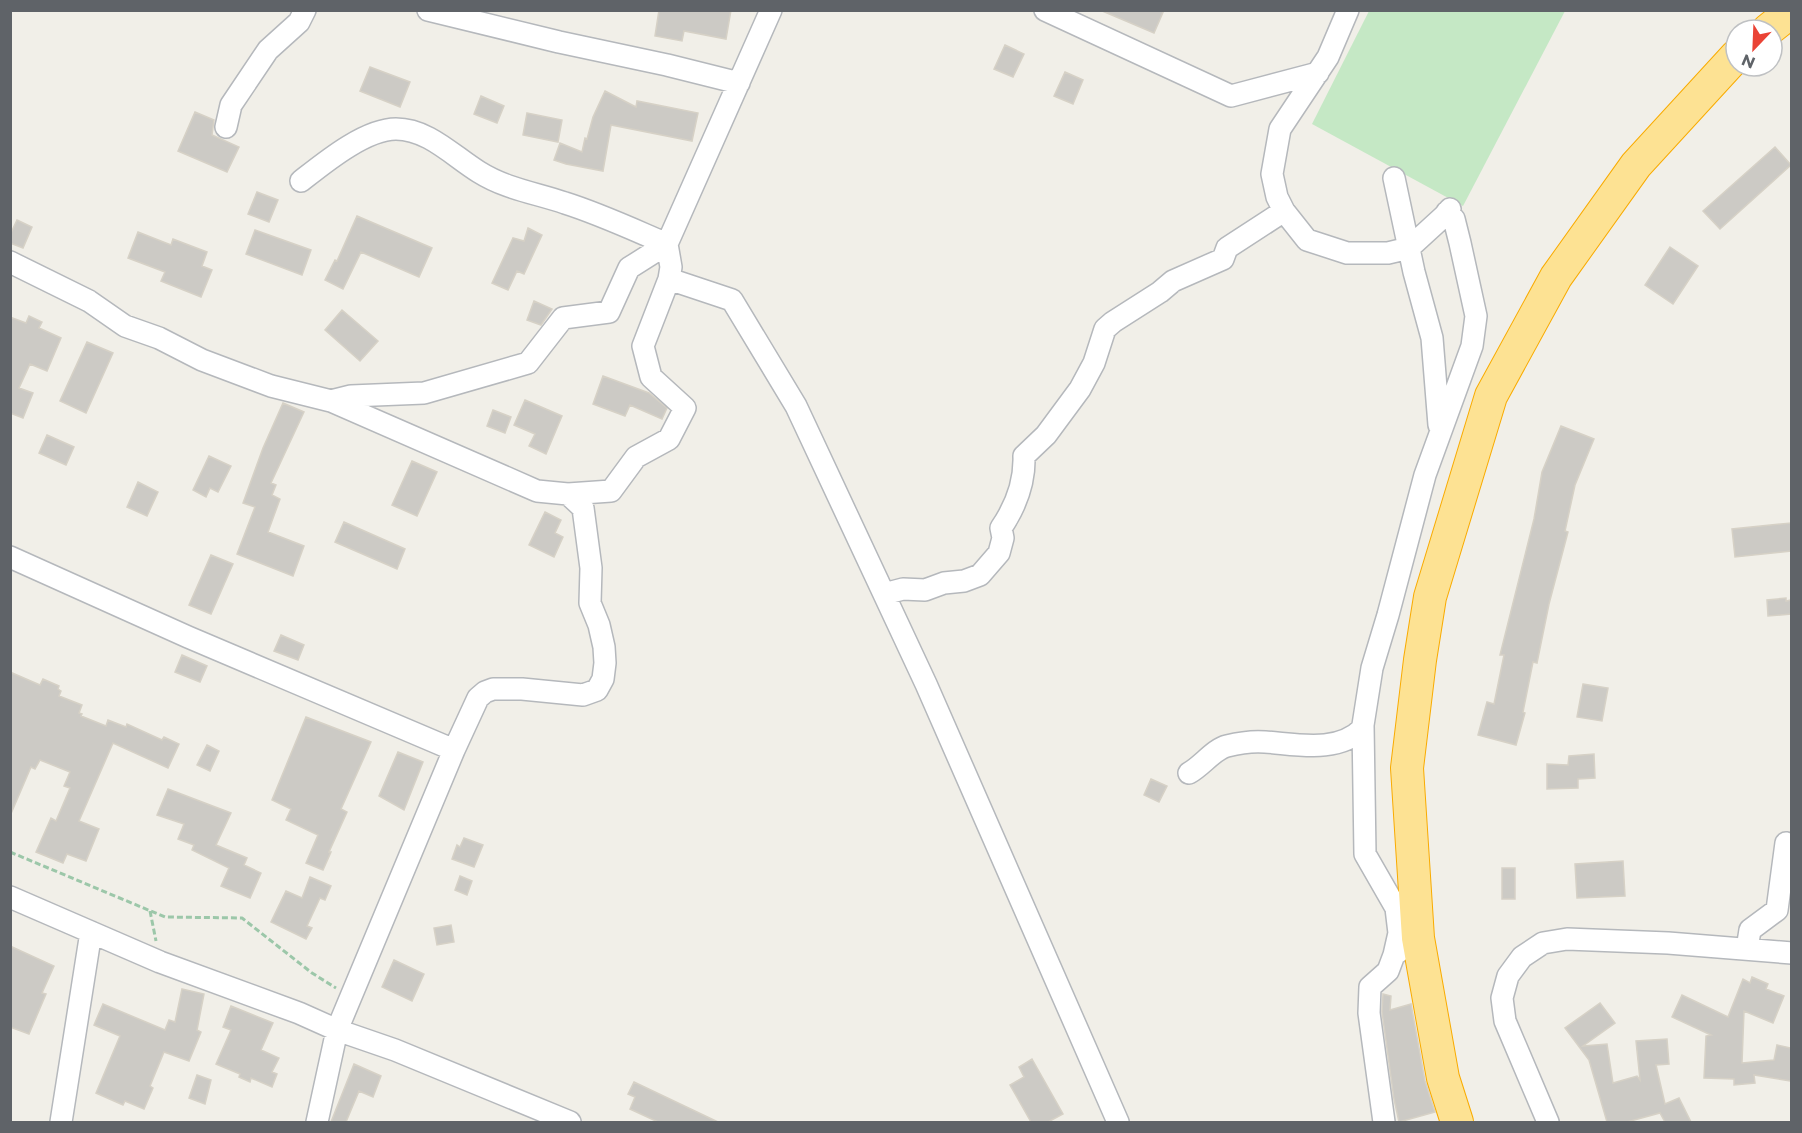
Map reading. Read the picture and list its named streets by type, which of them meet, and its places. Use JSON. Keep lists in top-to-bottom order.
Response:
{
  "north": "bottom left"
}
